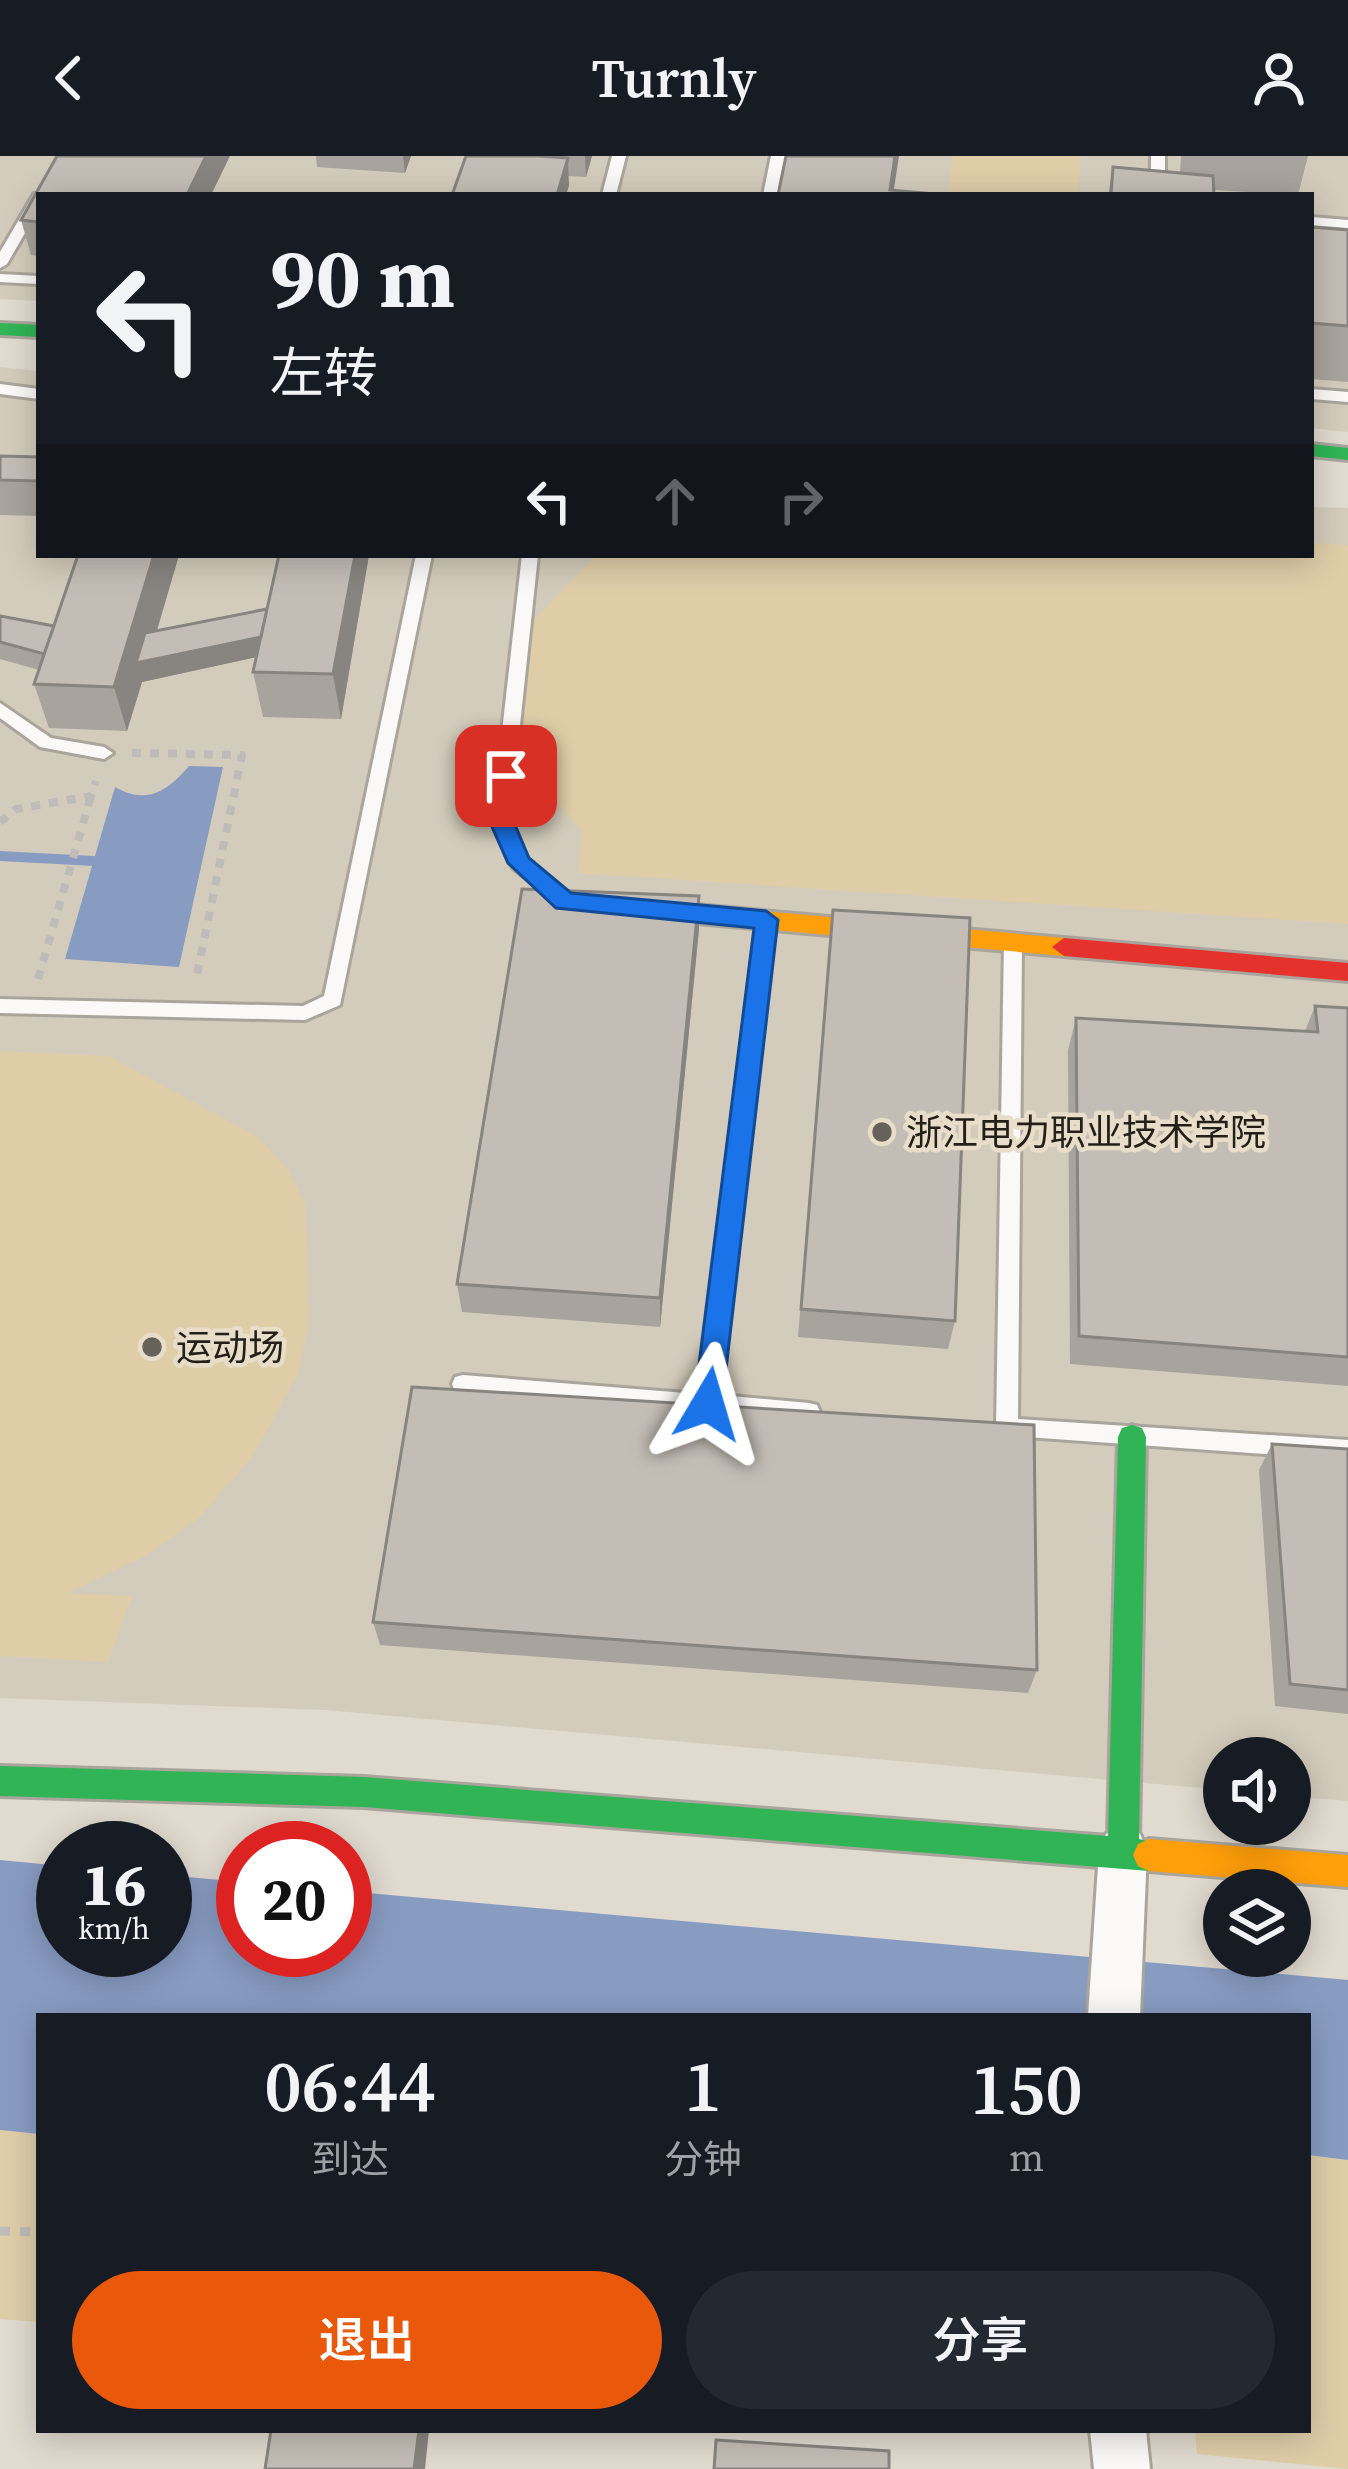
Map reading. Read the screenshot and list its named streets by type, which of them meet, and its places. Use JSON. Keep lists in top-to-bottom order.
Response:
{
  "places": ["浙江电力职业技术学院", "运动场"],
  "page": {
    "header": "Turnly",
    "turn": ["90 m", "左转"],
    "speed": "16 km/h",
    "limit": "20",
    "eta": [
      "06:44",
      "到达",
      "1",
      "分钟",
      "150",
      "m"
    ],
    "buttons": ["退出", "分享"]
  }
}
